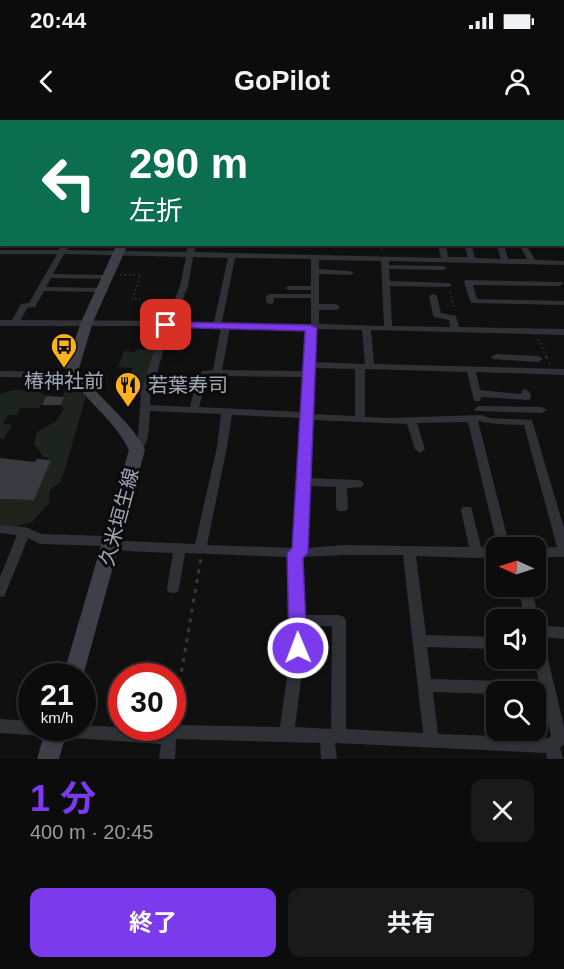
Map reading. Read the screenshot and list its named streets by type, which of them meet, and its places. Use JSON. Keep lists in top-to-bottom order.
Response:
{
  "streets": {
    "main road": ["久米垣生線"]
  },
  "places": {
    "bus stop": ["椿神社前"],
    "restaurant": ["若葉寿司"]
  },
  "north": "left",
  "page": {
    "status": "20:44",
    "header": "GoPilot",
    "turn": ["290 m", "左折"],
    "speed": "21 km/h",
    "limit": "30",
    "heading": ["1 分", "400 m · 20:45"],
    "buttons": ["終了", "共有"]
  }
}
